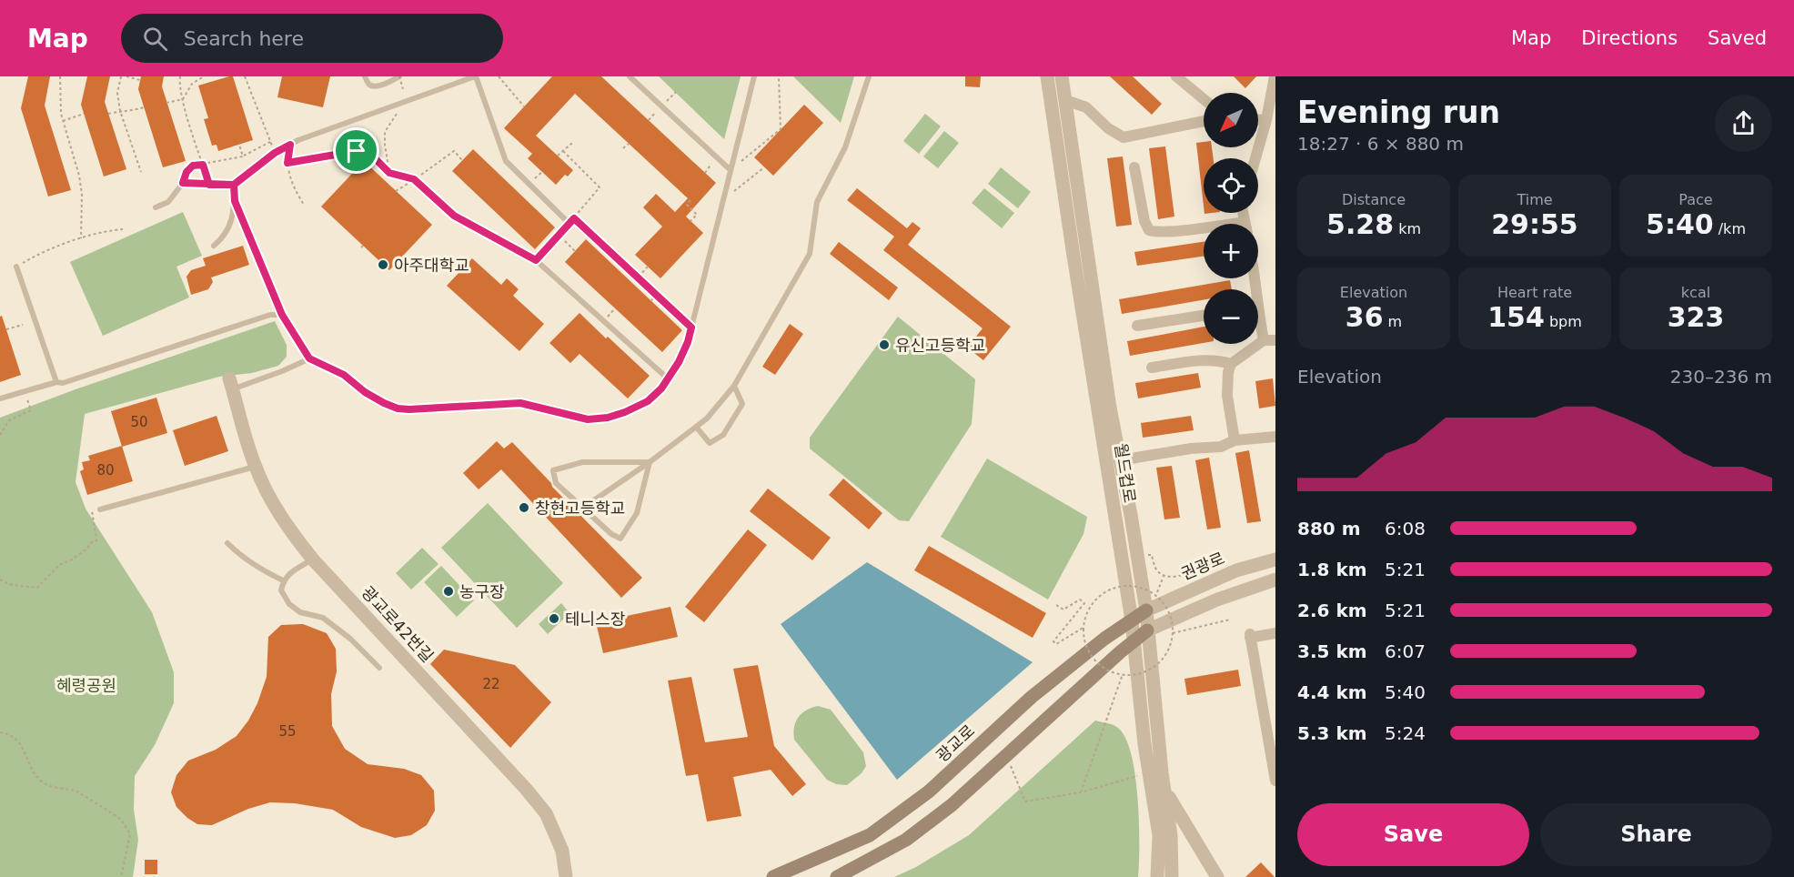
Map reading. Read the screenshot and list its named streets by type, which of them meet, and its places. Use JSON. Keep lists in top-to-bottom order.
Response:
{
  "streets": {
    "main road": ["광교로"],
    "street": ["월드컵로", "권광로", "광교로42번길"]
  },
  "crossings": [
    ["월드컵로", "권광로"],
    ["월드컵로", "광교로"],
    ["권광로", "광교로"]
  ],
  "parks": ["혜령공원"],
  "places": [
    "아주대학교",
    "유신고등학교",
    "창현고등학교",
    "농구장",
    "테니스장"
  ],
  "house_numbers": [
    "50",
    "80",
    "22",
    "55"
  ],
  "north": "bottom left",
  "page": {
    "header": "Map",
    "search": "Search here",
    "nav": ["Map", "Directions", "Saved"],
    "heading": ["Evening run", "18:27 · 6 × 880 m"],
    "map_buttons": ["+", "−"],
    "stats": [
      ["Distance", "5.28 km"],
      ["Time", "29:55"],
      ["Pace", "5:40 /km"],
      ["Elevation", "36 m"],
      ["Heart rate", "154 bpm"],
      ["kcal", "323"]
    ],
    "chart": ["Elevation", "230–236 m"],
    "list": [
      {
        "name": "880 m",
        "note": "6:08"
      },
      {
        "name": "1.8 km",
        "note": "5:21"
      },
      {
        "name": "2.6 km",
        "note": "5:21"
      },
      {
        "name": "3.5 km",
        "note": "6:07"
      },
      {
        "name": "4.4 km",
        "note": "5:40"
      },
      {
        "name": "5.3 km",
        "note": "5:24"
      }
    ],
    "buttons": ["Save", "Share"]
  }
}
